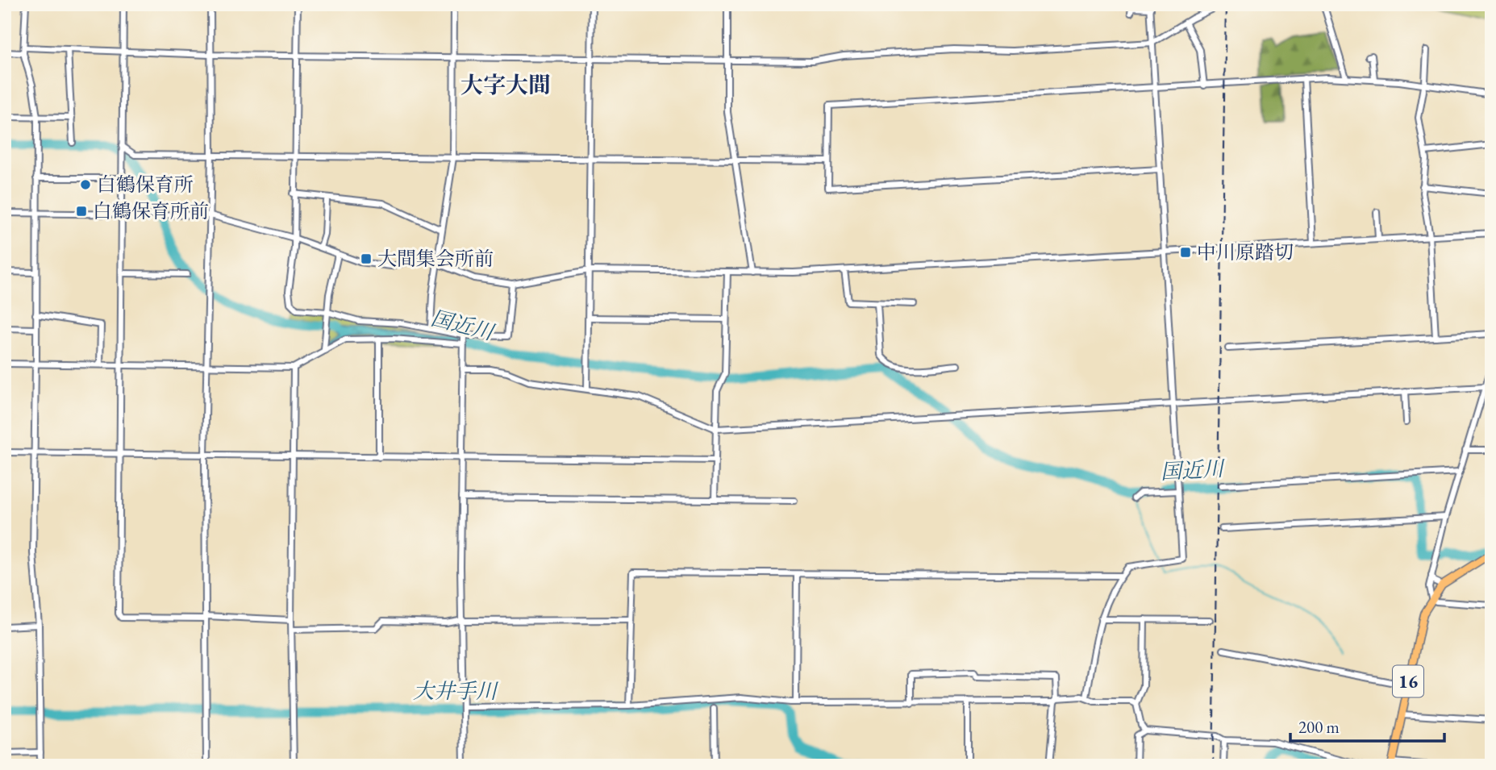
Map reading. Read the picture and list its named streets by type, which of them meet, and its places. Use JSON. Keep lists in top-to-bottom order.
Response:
{
  "streets": {
    "main road": ["16"]
  },
  "districts": ["大字大間"],
  "water": ["国近川", "大井手川"],
  "places": {
    "other": ["白鶴保育所"],
    "transit": ["白鶴保育所前", "中川原踏切", "大間集会所前"]
  },
  "scale_bar": "200 m"
}
